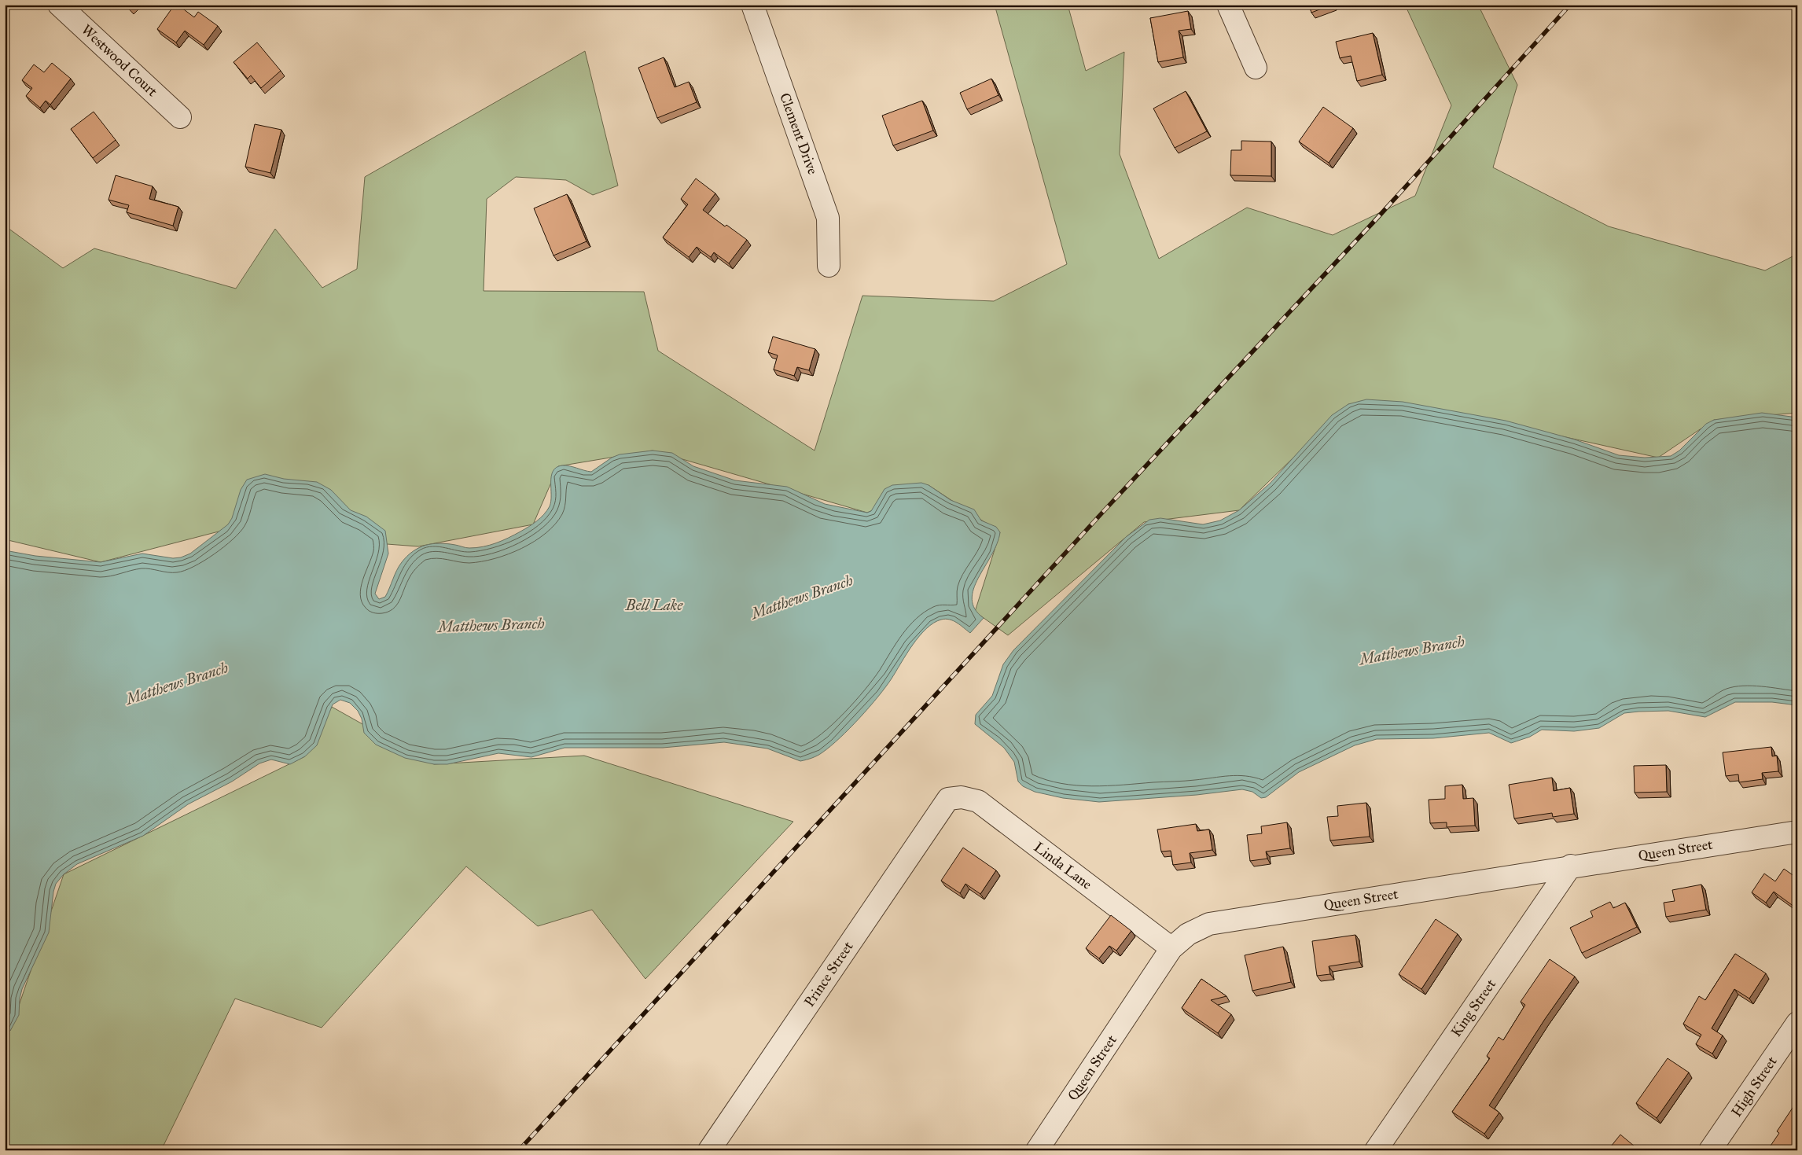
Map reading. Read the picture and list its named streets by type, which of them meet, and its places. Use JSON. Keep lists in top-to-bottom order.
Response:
{
  "streets": {
    "street": [
      "Westwood Court",
      "Clement Drive",
      "Queen Street",
      "Linda Lane",
      "Prince Street",
      "King Street",
      "High Street"
    ]
  },
  "crossings": [
    ["Queen Street", "Linda Lane"],
    ["Queen Street", "King Street"],
    ["Linda Lane", "Prince Street"]
  ],
  "water": ["Matthews Branch", "Bell Lake"]
}
